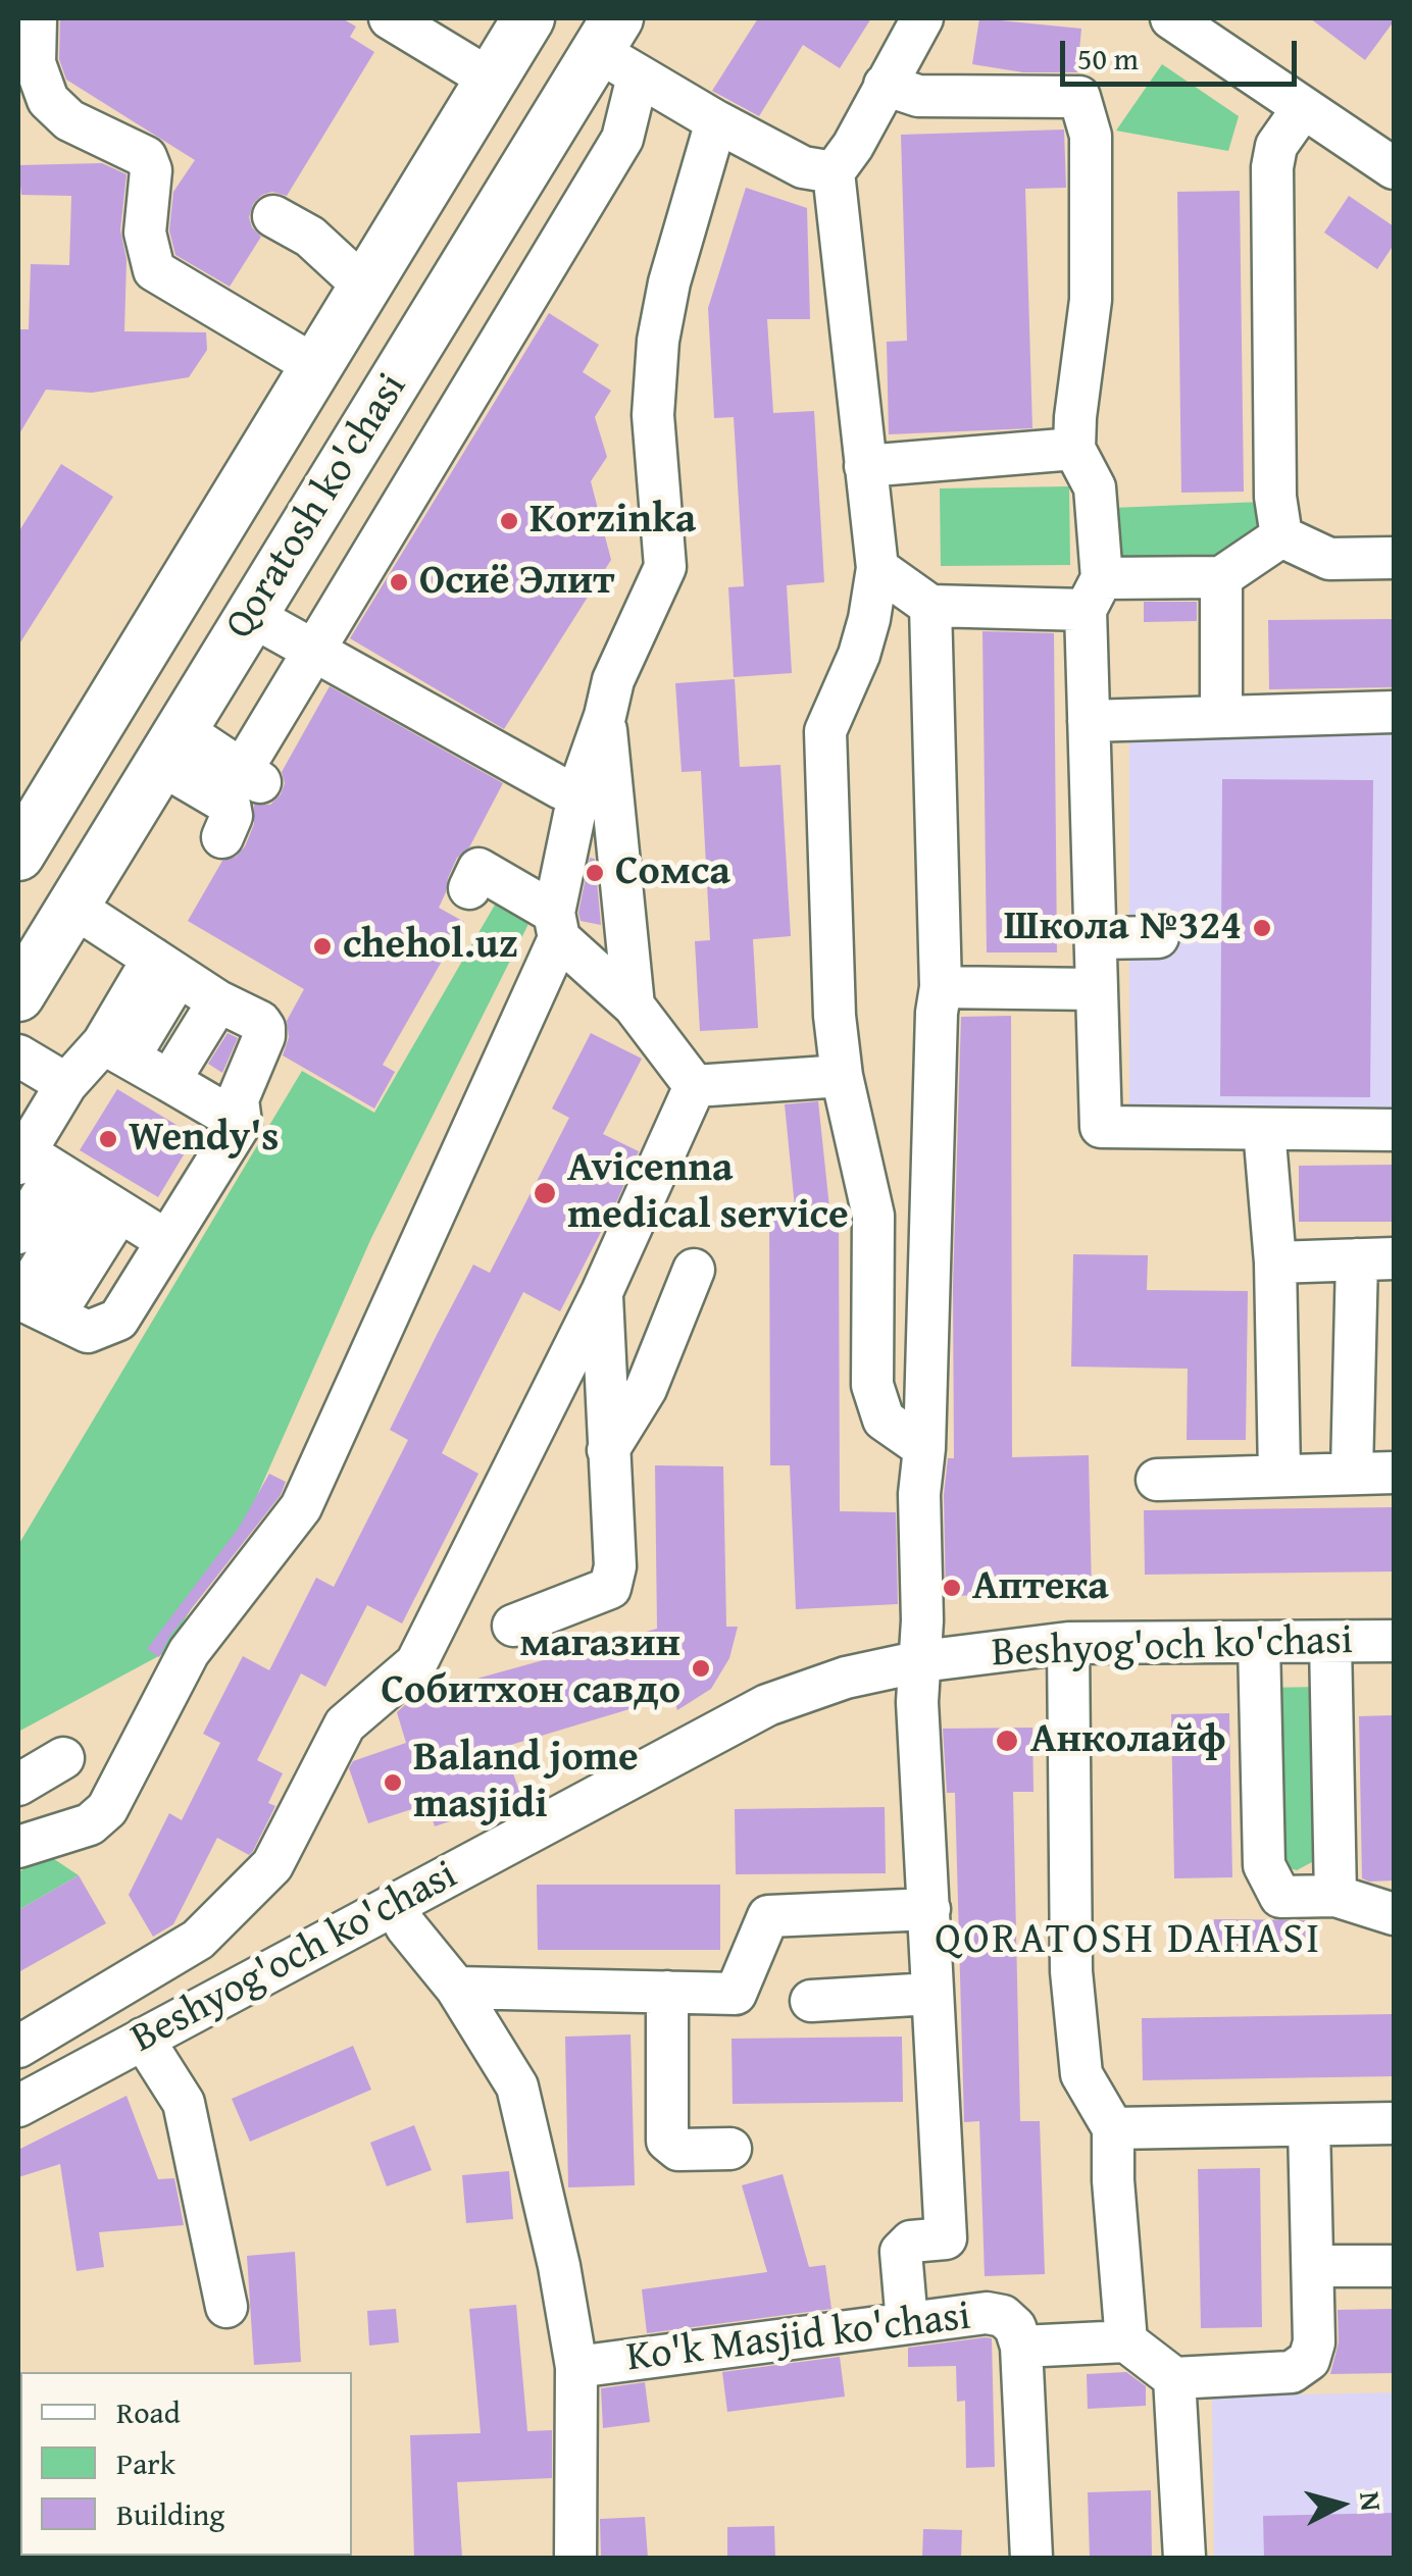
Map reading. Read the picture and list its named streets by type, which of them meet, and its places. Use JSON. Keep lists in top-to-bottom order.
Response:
{
  "streets": {
    "main road": ["Qoratosh ko'chasi"],
    "street": ["Beshyog'och ko'chasi", "Ko'k Masjid ko'chasi"]
  },
  "districts": ["QORATOSH DAHASI"],
  "places": [
    "Korzinka",
    "Осиё Элит",
    "Сомса",
    "Школа №324",
    "chehol.uz",
    "Wendy's",
    "Avicenna medical service",
    "Аптека",
    "магазин Собитхон савдо",
    "Анколайф",
    "Baland jome masjidi"
  ],
  "legend": ["Road", "Park", "Building"],
  "scale_bar": "50 m",
  "north": "right"
}
